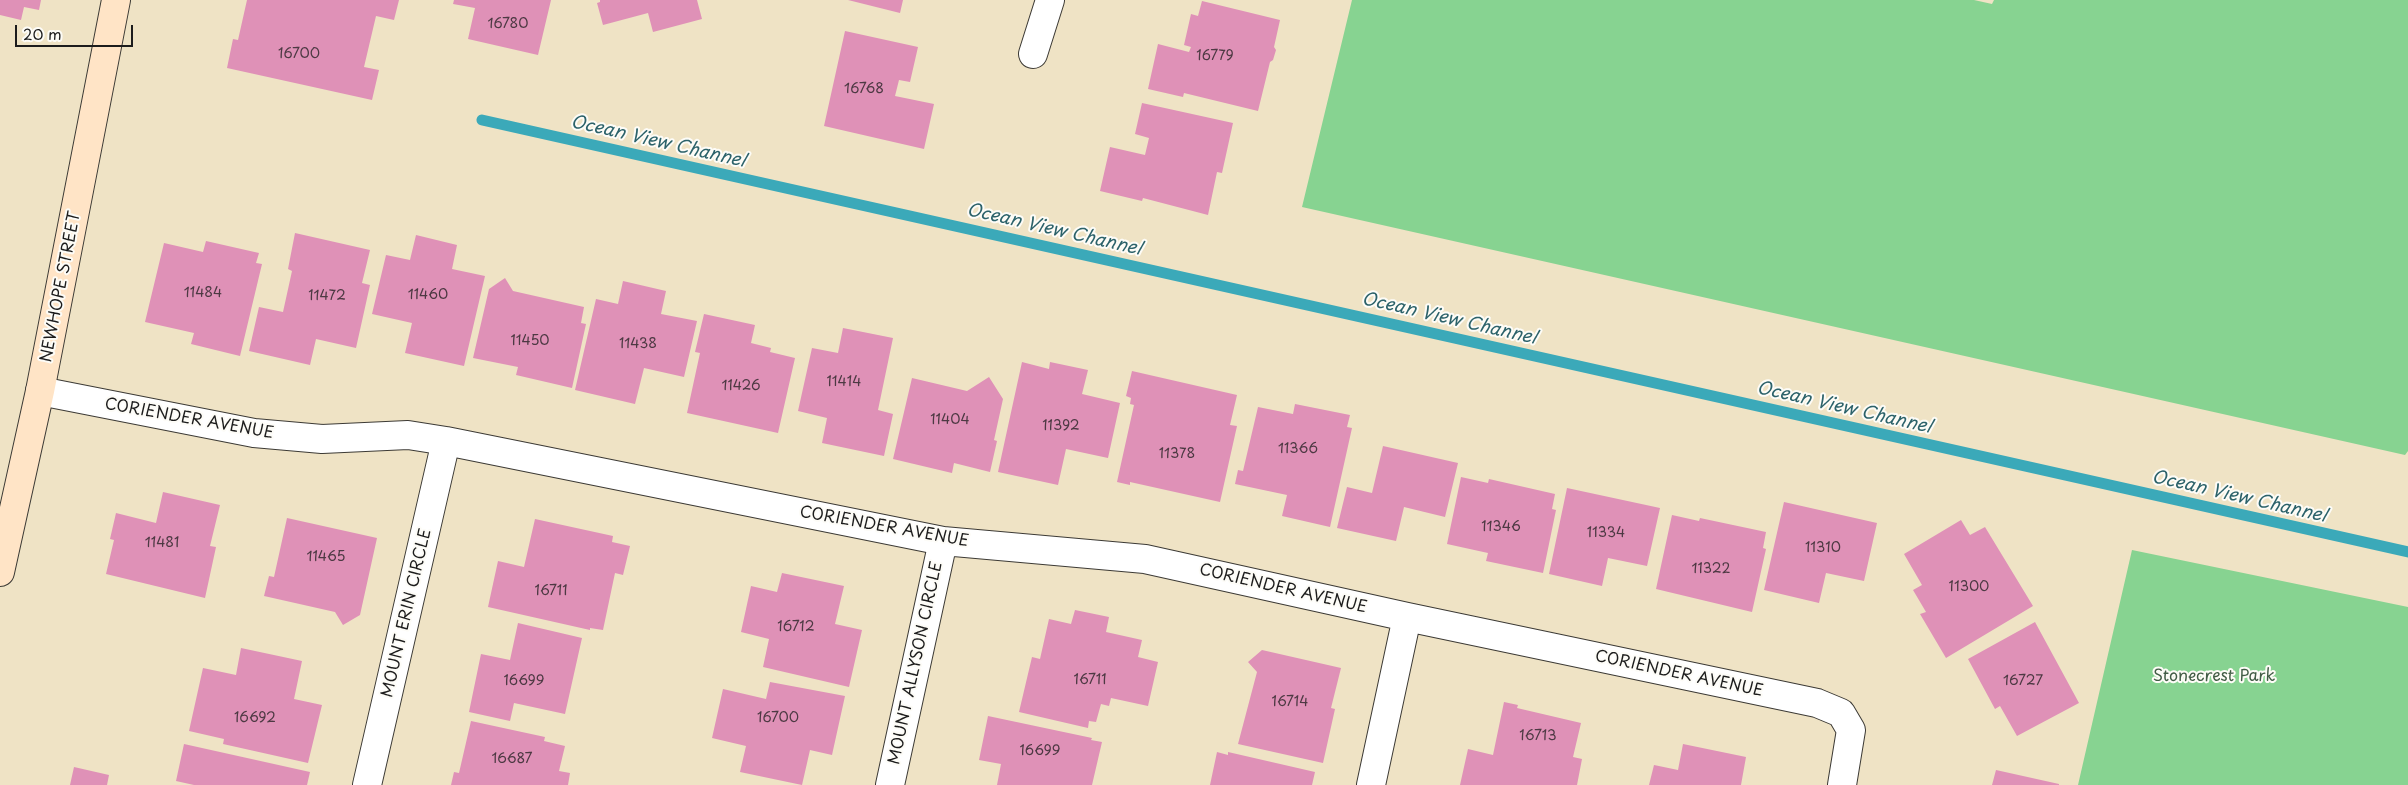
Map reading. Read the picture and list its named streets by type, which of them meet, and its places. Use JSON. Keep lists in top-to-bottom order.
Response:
{
  "streets": {
    "street": [
      "NEWHOPE STREET",
      "CORIENDER AVENUE",
      "MOUNT ERIN CIRCLE",
      "MOUNT ALLYSON CIRCLE"
    ]
  },
  "crossings": [
    ["NEWHOPE STREET", "CORIENDER AVENUE"],
    ["CORIENDER AVENUE", "MOUNT ERIN CIRCLE"],
    ["CORIENDER AVENUE", "MOUNT ALLYSON CIRCLE"]
  ],
  "water": ["Ocean View Channel"],
  "parks": ["Stonecrest Park"],
  "house_numbers": [
    "16780",
    "16700",
    "16779",
    "16768",
    "11484",
    "11460",
    "11472",
    "11450",
    "11438",
    "11414",
    "11426",
    "11404",
    "11392",
    "11366",
    "11378",
    "11346",
    "11334",
    "11481",
    "11310",
    "11465",
    "11322",
    "11300",
    "16711",
    "16712",
    "16711",
    "16699",
    "16727",
    "16714",
    "16692",
    "16700",
    "16713",
    "16699",
    "16687"
  ],
  "scale_bar": "20 m"
}
